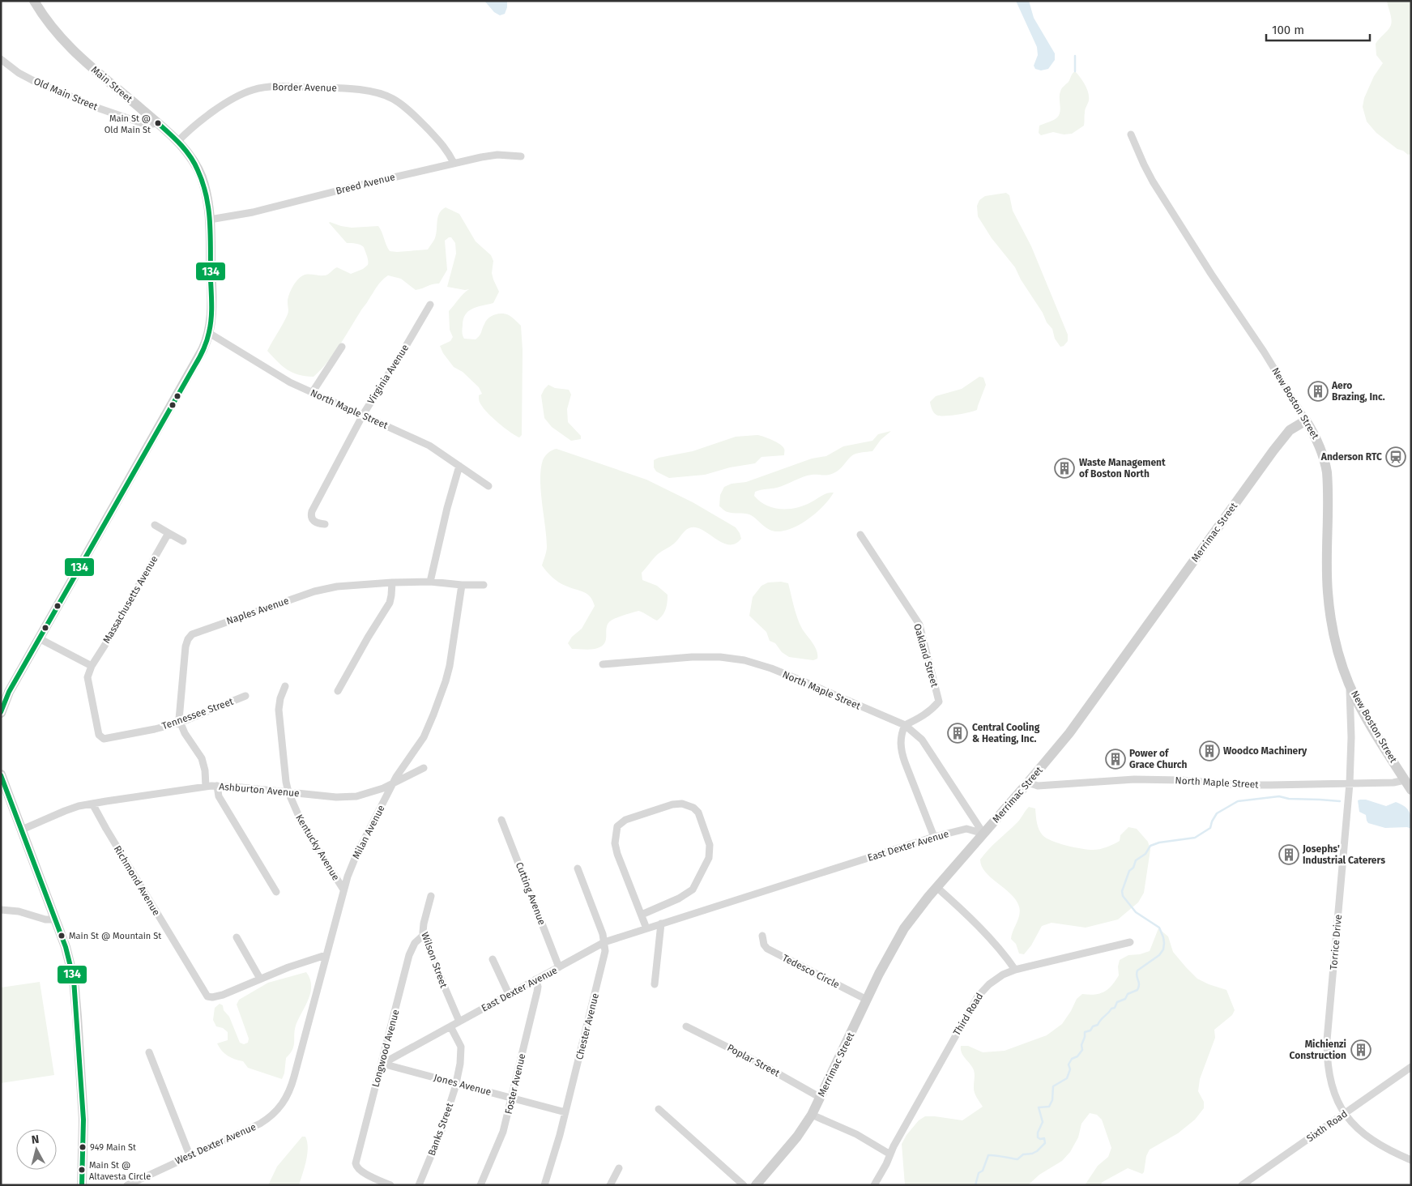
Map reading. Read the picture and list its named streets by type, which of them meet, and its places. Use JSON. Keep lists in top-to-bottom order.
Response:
{
  "streets": {
    "main road": ["Main Street", "New Boston Street", "Merrimac Street"],
    "street": [
      "Border Avenue",
      "Old Main Street",
      "Breed Avenue",
      "Virginia Avenue",
      "North Maple Street",
      "Massachusetts Avenue",
      "Naples Avenue",
      "Oakland Street",
      "Tennessee Street",
      "Ashburton Avenue",
      "Milan Avenue",
      "East Dexter Avenue",
      "Kentucky Avenue",
      "Richmond Avenue",
      "Cutting Avenue",
      "Torrice Drive",
      "Wilson Street",
      "Tedesco Circle",
      "Third Road",
      "Chester Avenue",
      "Longwood Avenue",
      "Poplar Street",
      "Foster Avenue",
      "Jones Avenue",
      "Sixth Road",
      "Banks Street",
      "West Dexter Avenue"
    ]
  },
  "crossings": [
    ["Main Street", "Border Avenue"],
    ["Main Street", "Old Main Street"],
    ["Main Street", "Breed Avenue"],
    ["Main Street", "North Maple Street"],
    ["Border Avenue", "Breed Avenue"],
    ["Virginia Avenue", "North Maple Street"],
    ["New Boston Street", "North Maple Street"],
    ["New Boston Street", "Merrimac Street"],
    ["New Boston Street", "Torrice Drive"],
    ["North Maple Street", "Merrimac Street"],
    ["North Maple Street", "Oakland Street"],
    ["North Maple Street", "East Dexter Avenue"],
    ["North Maple Street", "Torrice Drive"],
    ["Merrimac Street", "East Dexter Avenue"],
    ["Merrimac Street", "Tedesco Circle"],
    ["Merrimac Street", "Poplar Street"],
    ["Massachusetts Avenue", "Tennessee Street"],
    ["Naples Avenue", "Tennessee Street"],
    ["Naples Avenue", "Milan Avenue"],
    ["Ashburton Avenue", "Milan Avenue"],
    ["Ashburton Avenue", "Kentucky Avenue"],
    ["Ashburton Avenue", "Richmond Avenue"],
    ["Milan Avenue", "Kentucky Avenue"],
    ["Milan Avenue", "West Dexter Avenue"],
    ["East Dexter Avenue", "Cutting Avenue"],
    ["East Dexter Avenue", "Wilson Street"],
    ["East Dexter Avenue", "Chester Avenue"],
    ["East Dexter Avenue", "Longwood Avenue"],
    ["East Dexter Avenue", "Foster Avenue"],
    ["East Dexter Avenue", "Jones Avenue"],
    ["East Dexter Avenue", "Banks Street"],
    ["Torrice Drive", "Sixth Road"],
    ["Wilson Street", "Longwood Avenue"],
    ["Chester Avenue", "Jones Avenue"],
    ["Longwood Avenue", "Jones Avenue"],
    ["Foster Avenue", "Jones Avenue"],
    ["Jones Avenue", "Banks Street"]
  ],
  "places": {
    "other": [
      "Main St @ Old Main St",
      "Main St @ Mountain St",
      "949 Main St",
      "Main St @ Altavesta Circle"
    ],
    "building": [
      "Aero Brazing, Inc.",
      "Waste Management of Boston North",
      "Central Cooling & Heating, Inc.",
      "Woodco Machinery",
      "Power of Grace Church",
      "Josephs' Industrial Caterers",
      "Michienzi Construction"
    ],
    "station": ["Anderson RTC"]
  },
  "lines": ["transit line 134"],
  "scale_bar": "100 m",
  "north": "top"
}
